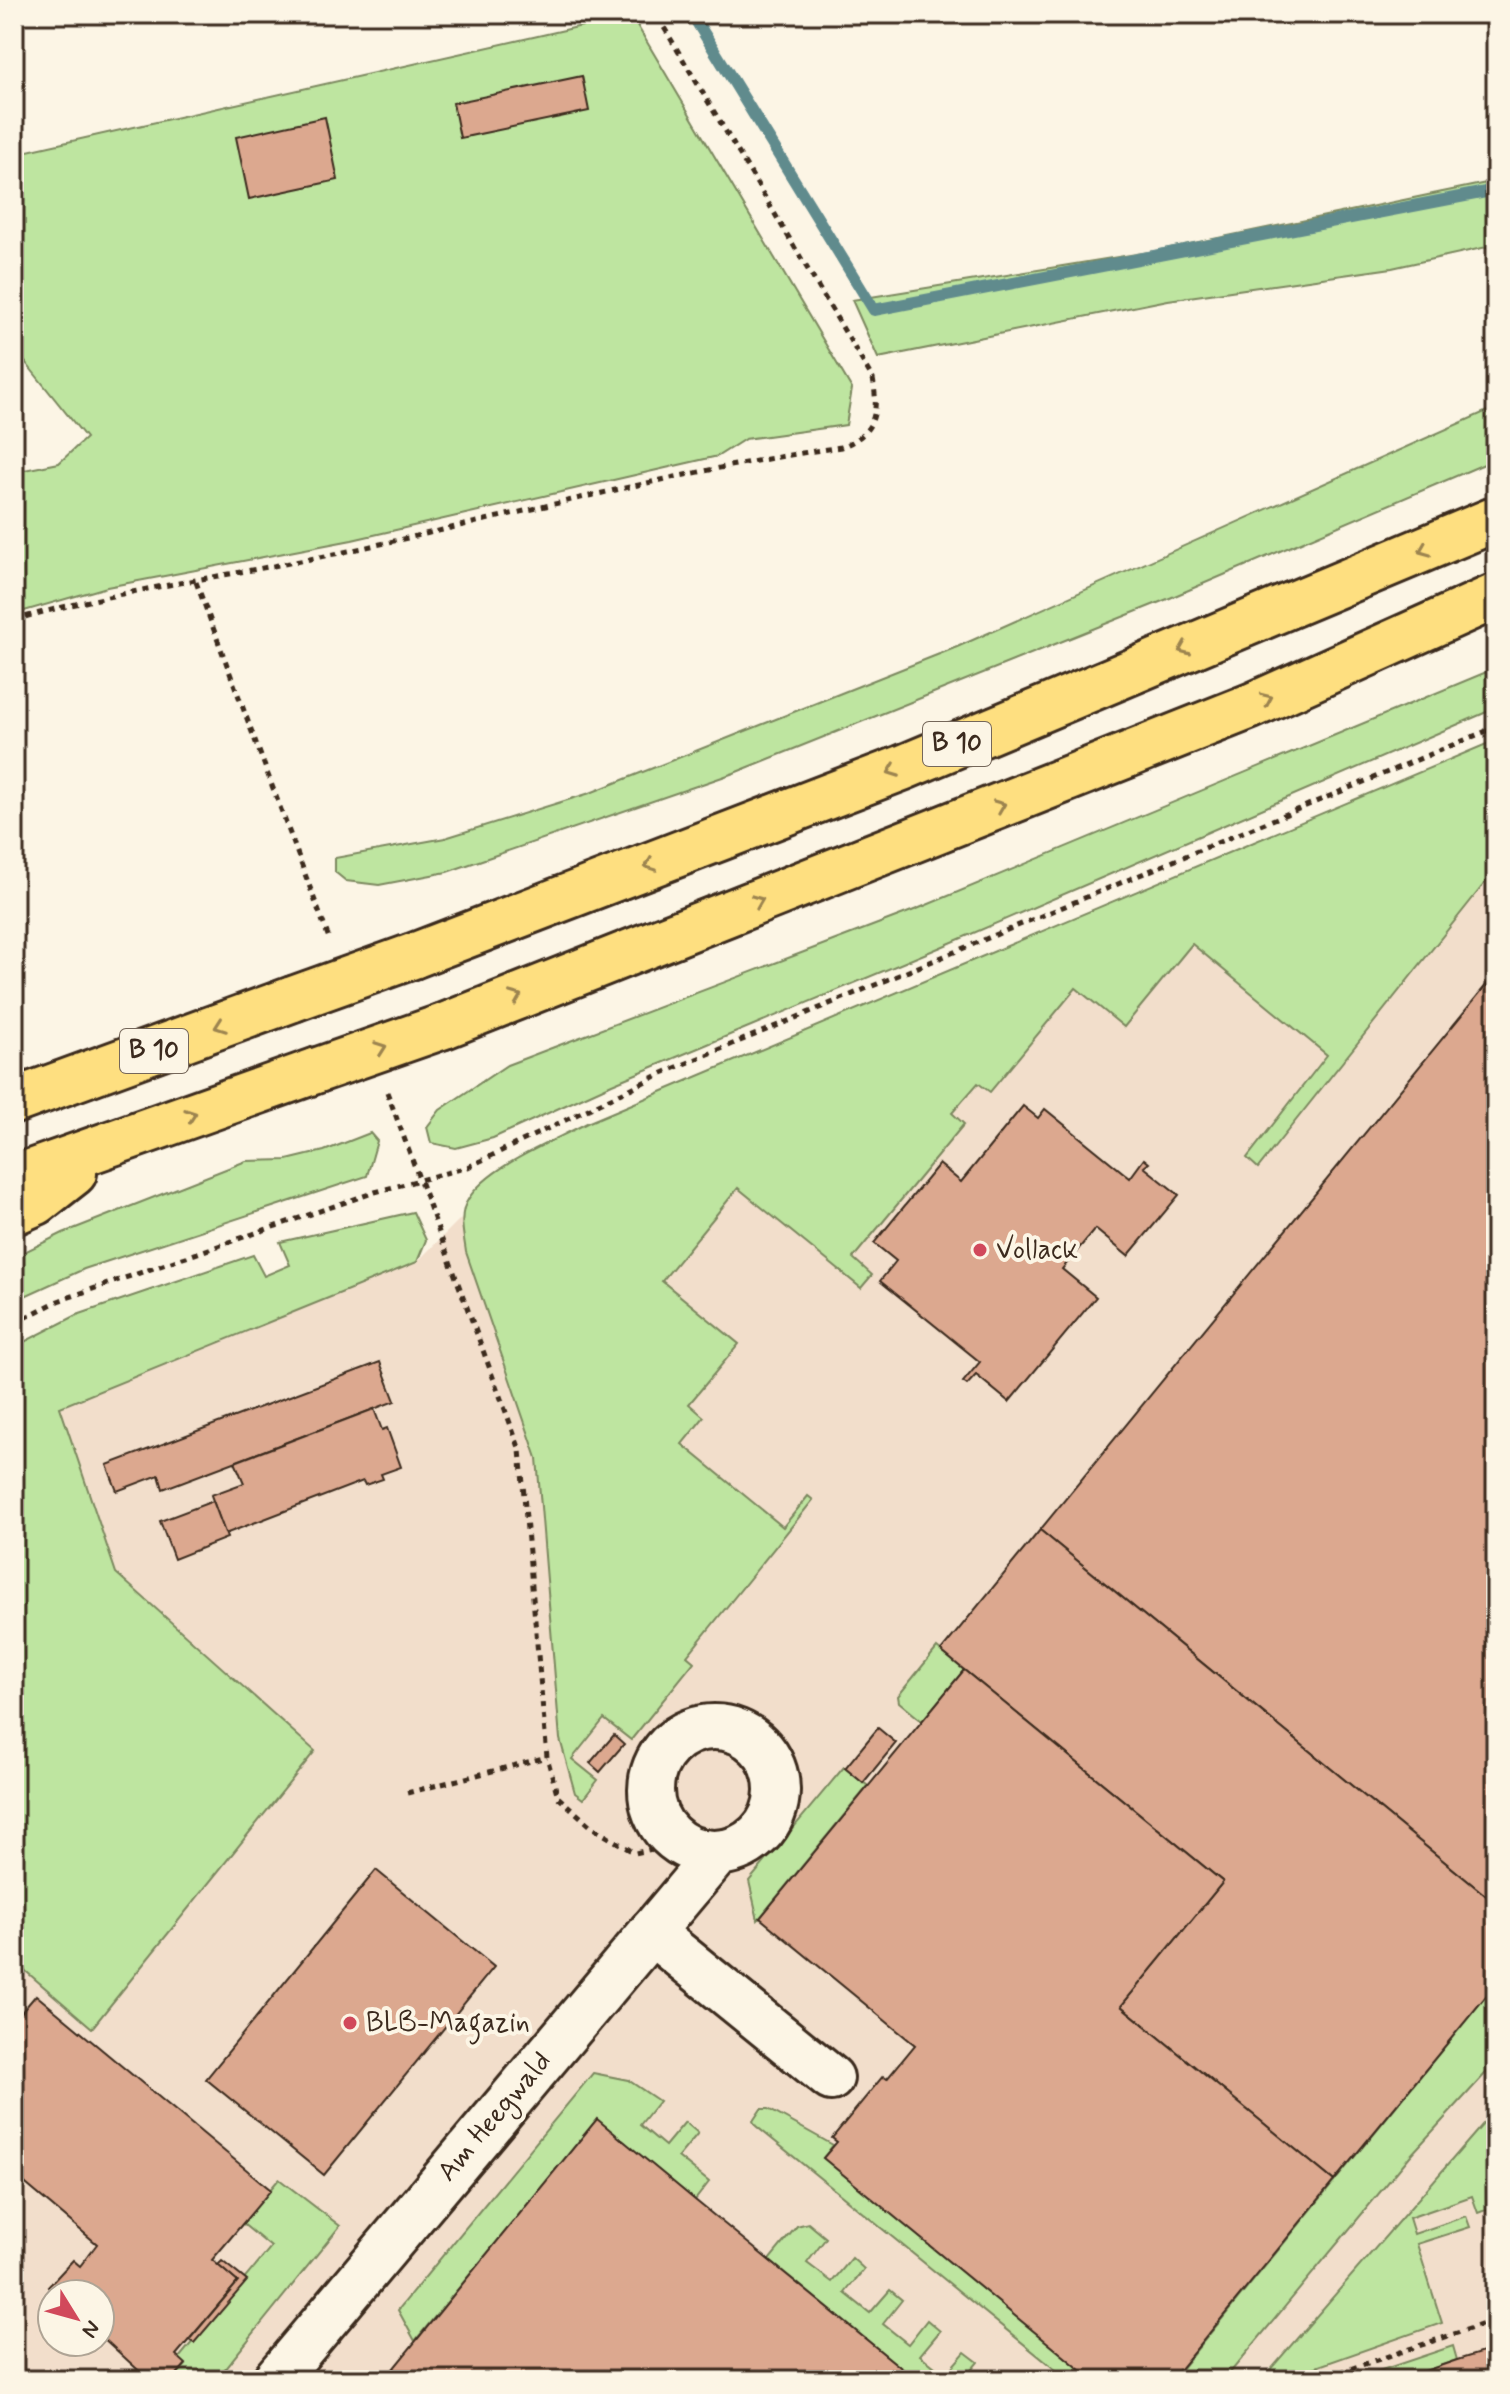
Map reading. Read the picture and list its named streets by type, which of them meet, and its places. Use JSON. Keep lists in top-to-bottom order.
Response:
{
  "streets": {
    "highway": ["B 10"],
    "street": ["Am Heegwald"]
  },
  "places": ["Vollack", "BLB-Magazin"],
  "north": "bottom right"
}
